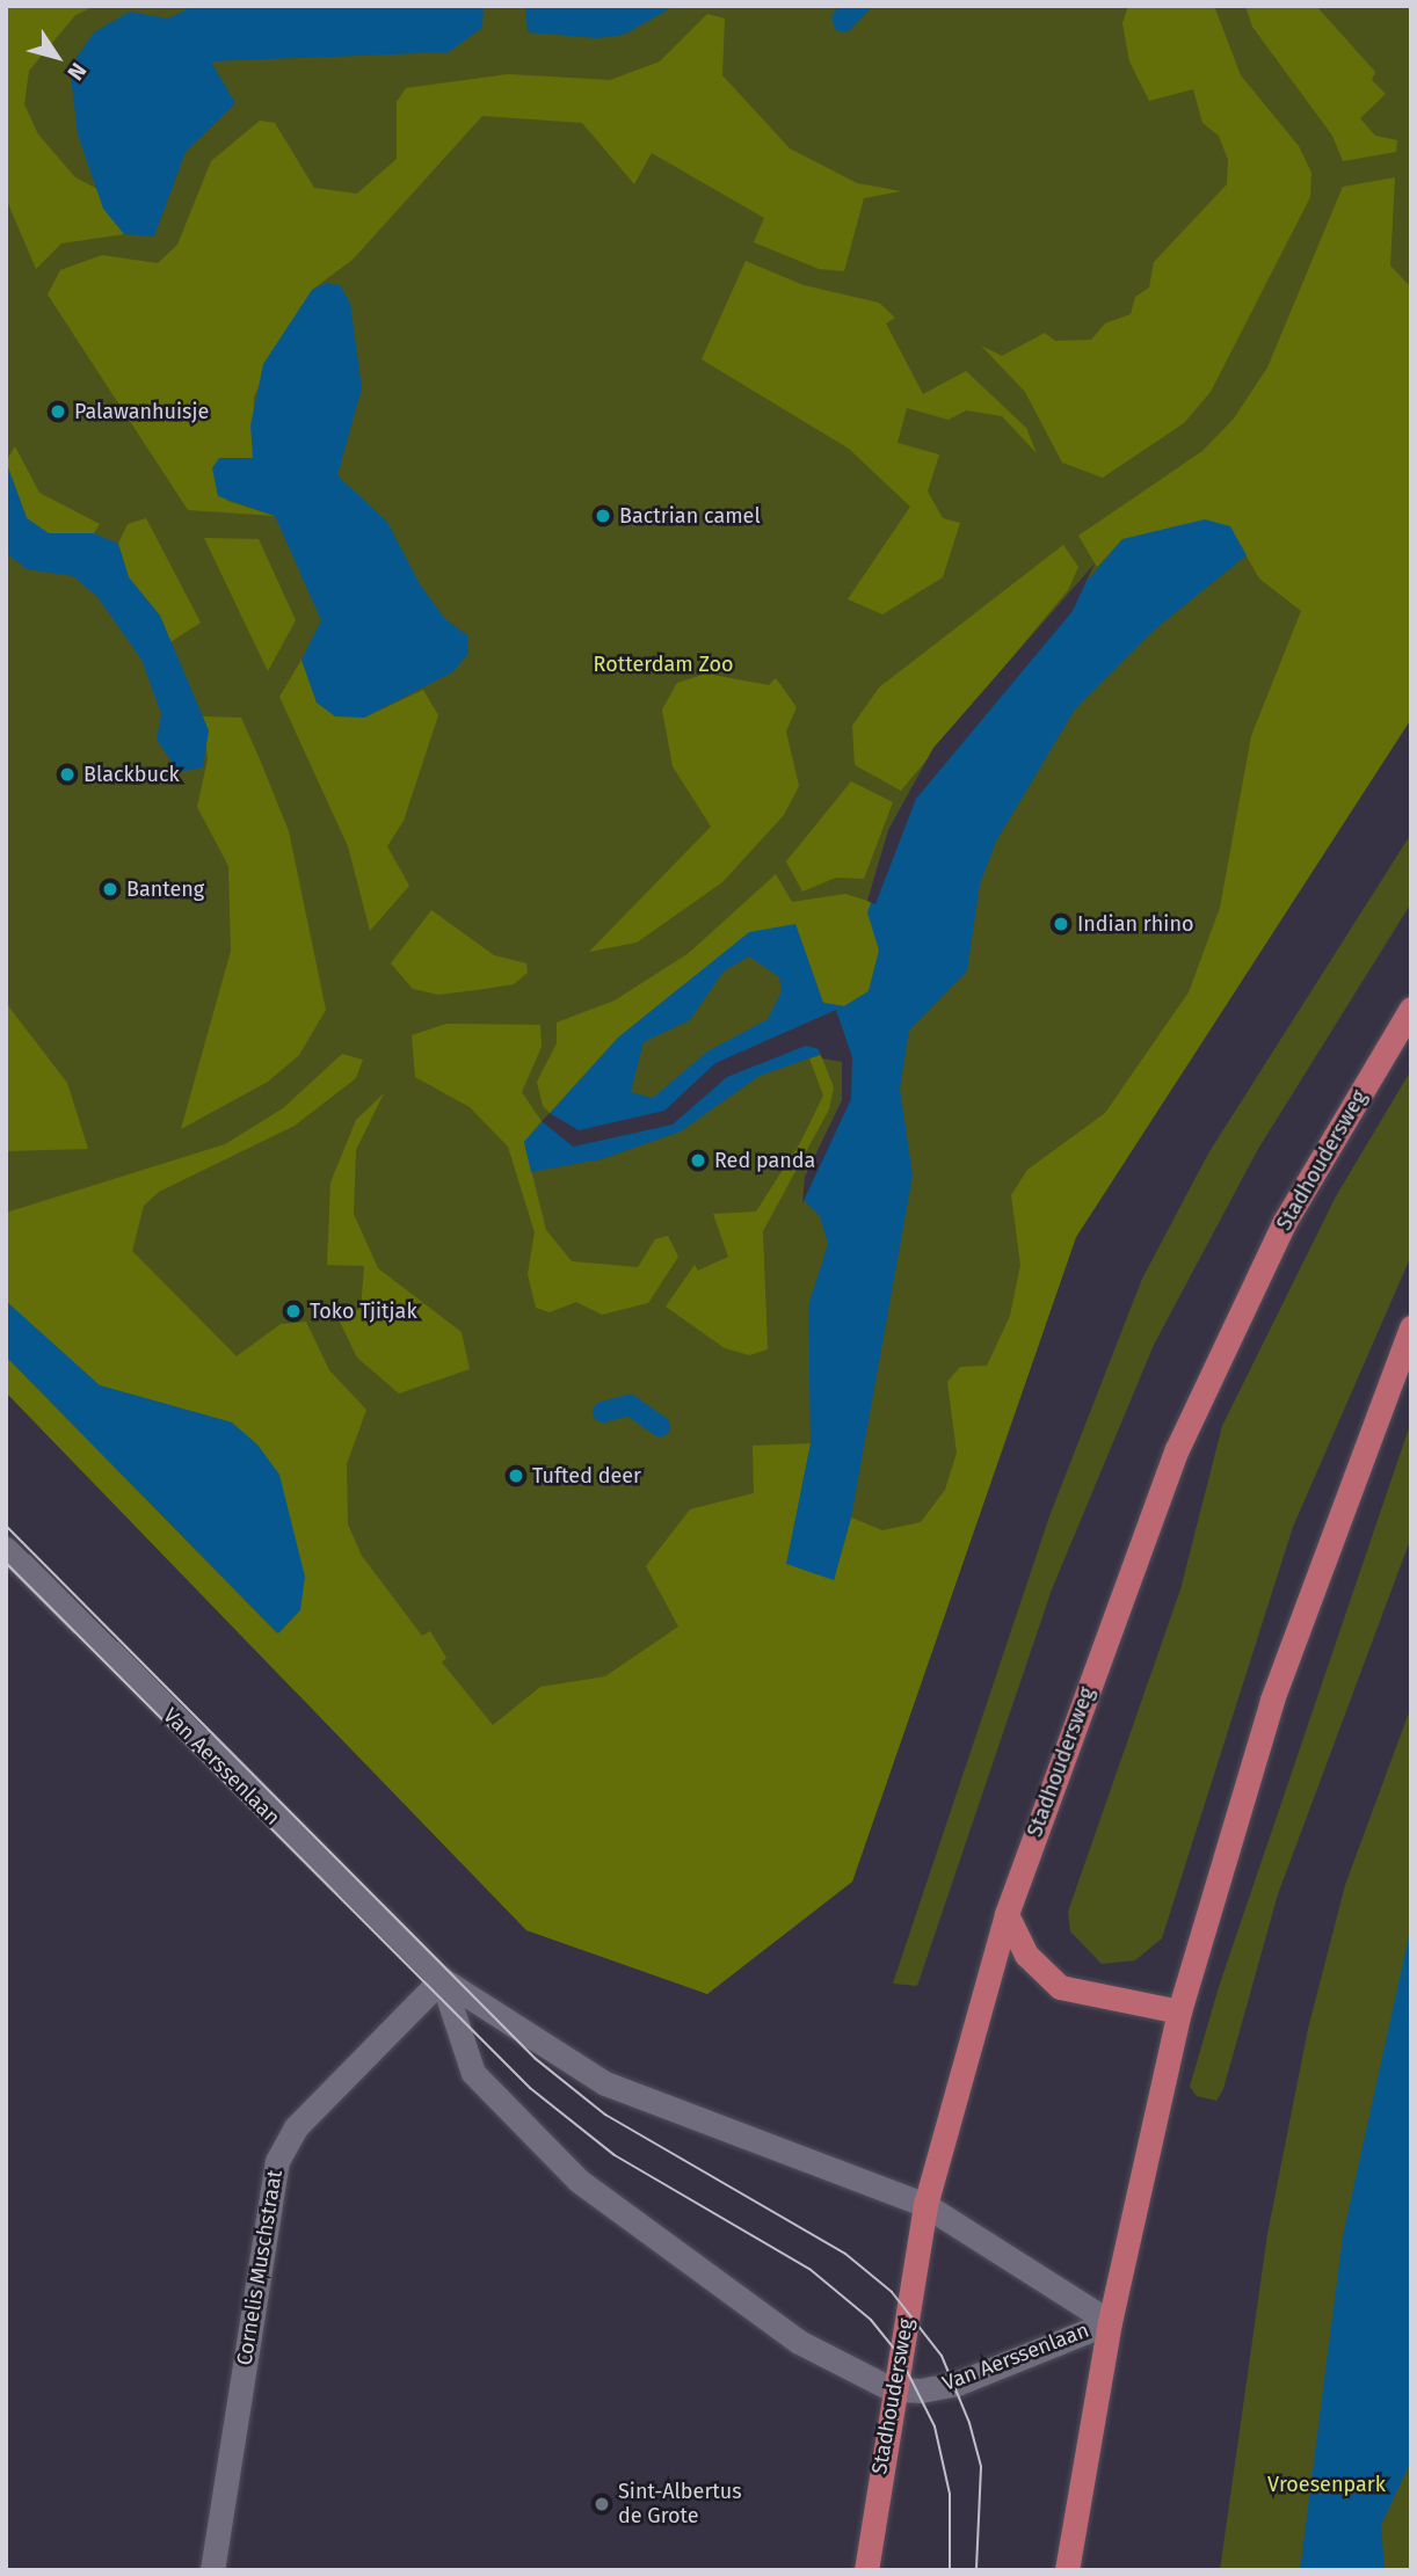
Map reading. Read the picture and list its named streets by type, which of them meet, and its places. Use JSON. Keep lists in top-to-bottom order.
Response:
{
  "streets": {
    "main road": ["Stadhoudersweg"],
    "street": ["Van Aerssenlaan", "Cornelis Muschstraat"]
  },
  "crossings": [
    ["Stadhoudersweg", "Van Aerssenlaan"],
    ["Van Aerssenlaan", "Cornelis Muschstraat"]
  ],
  "parks": ["Rotterdam Zoo", "Vroesenpark"],
  "places": [
    "Palawanhuisje",
    "Bactrian camel",
    "Blackbuck",
    "Banteng",
    "Indian rhino",
    "Red panda",
    "Toko Tjitjak",
    "Tufted deer",
    "Sint-Albertus de Grote"
  ],
  "north": "bottom right"
}
